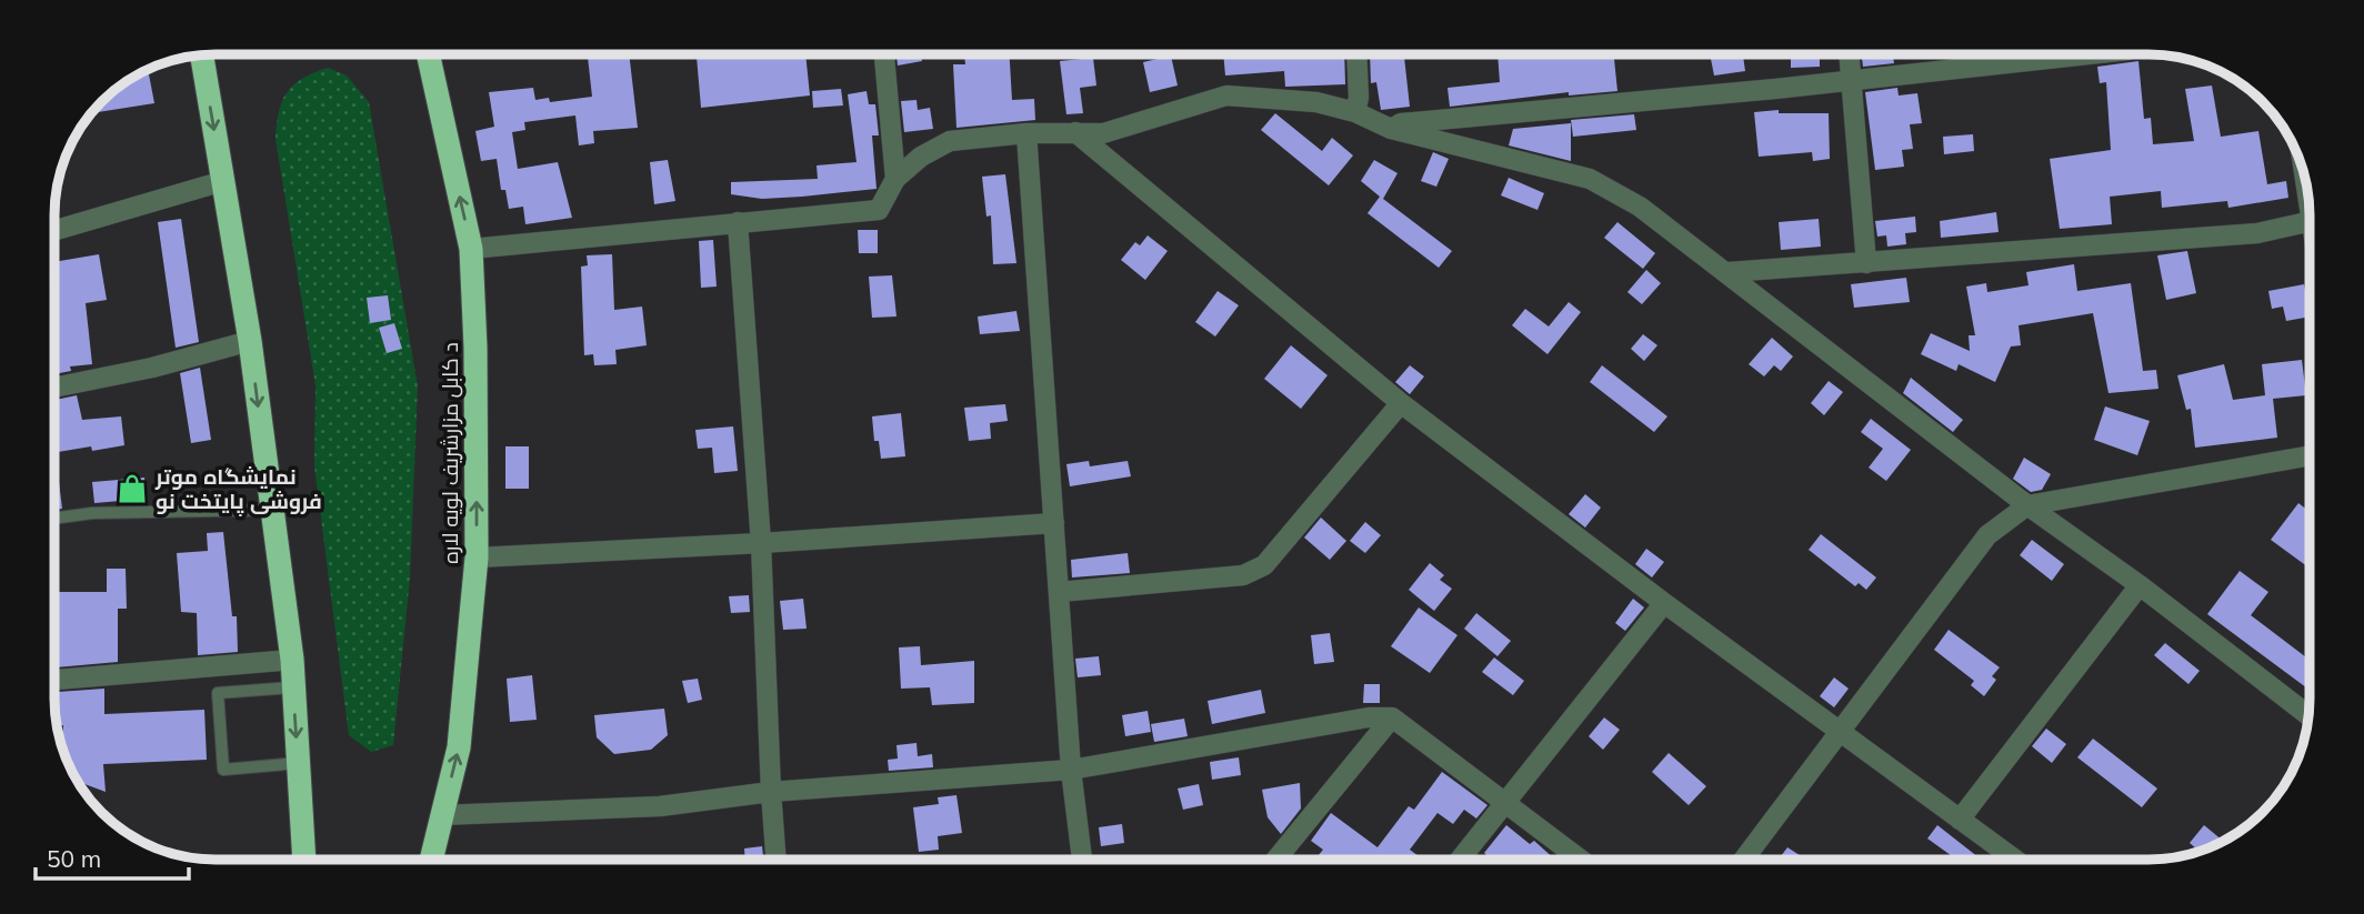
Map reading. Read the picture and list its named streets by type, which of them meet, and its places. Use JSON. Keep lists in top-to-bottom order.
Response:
{
  "streets": {
    "highway": ["د کابل مزارشریف لویه لاره"]
  },
  "places": {
    "shop": ["نمایشگاه موتر فروشی پایتخت نو"]
  },
  "scale_bar": "50 m"
}
